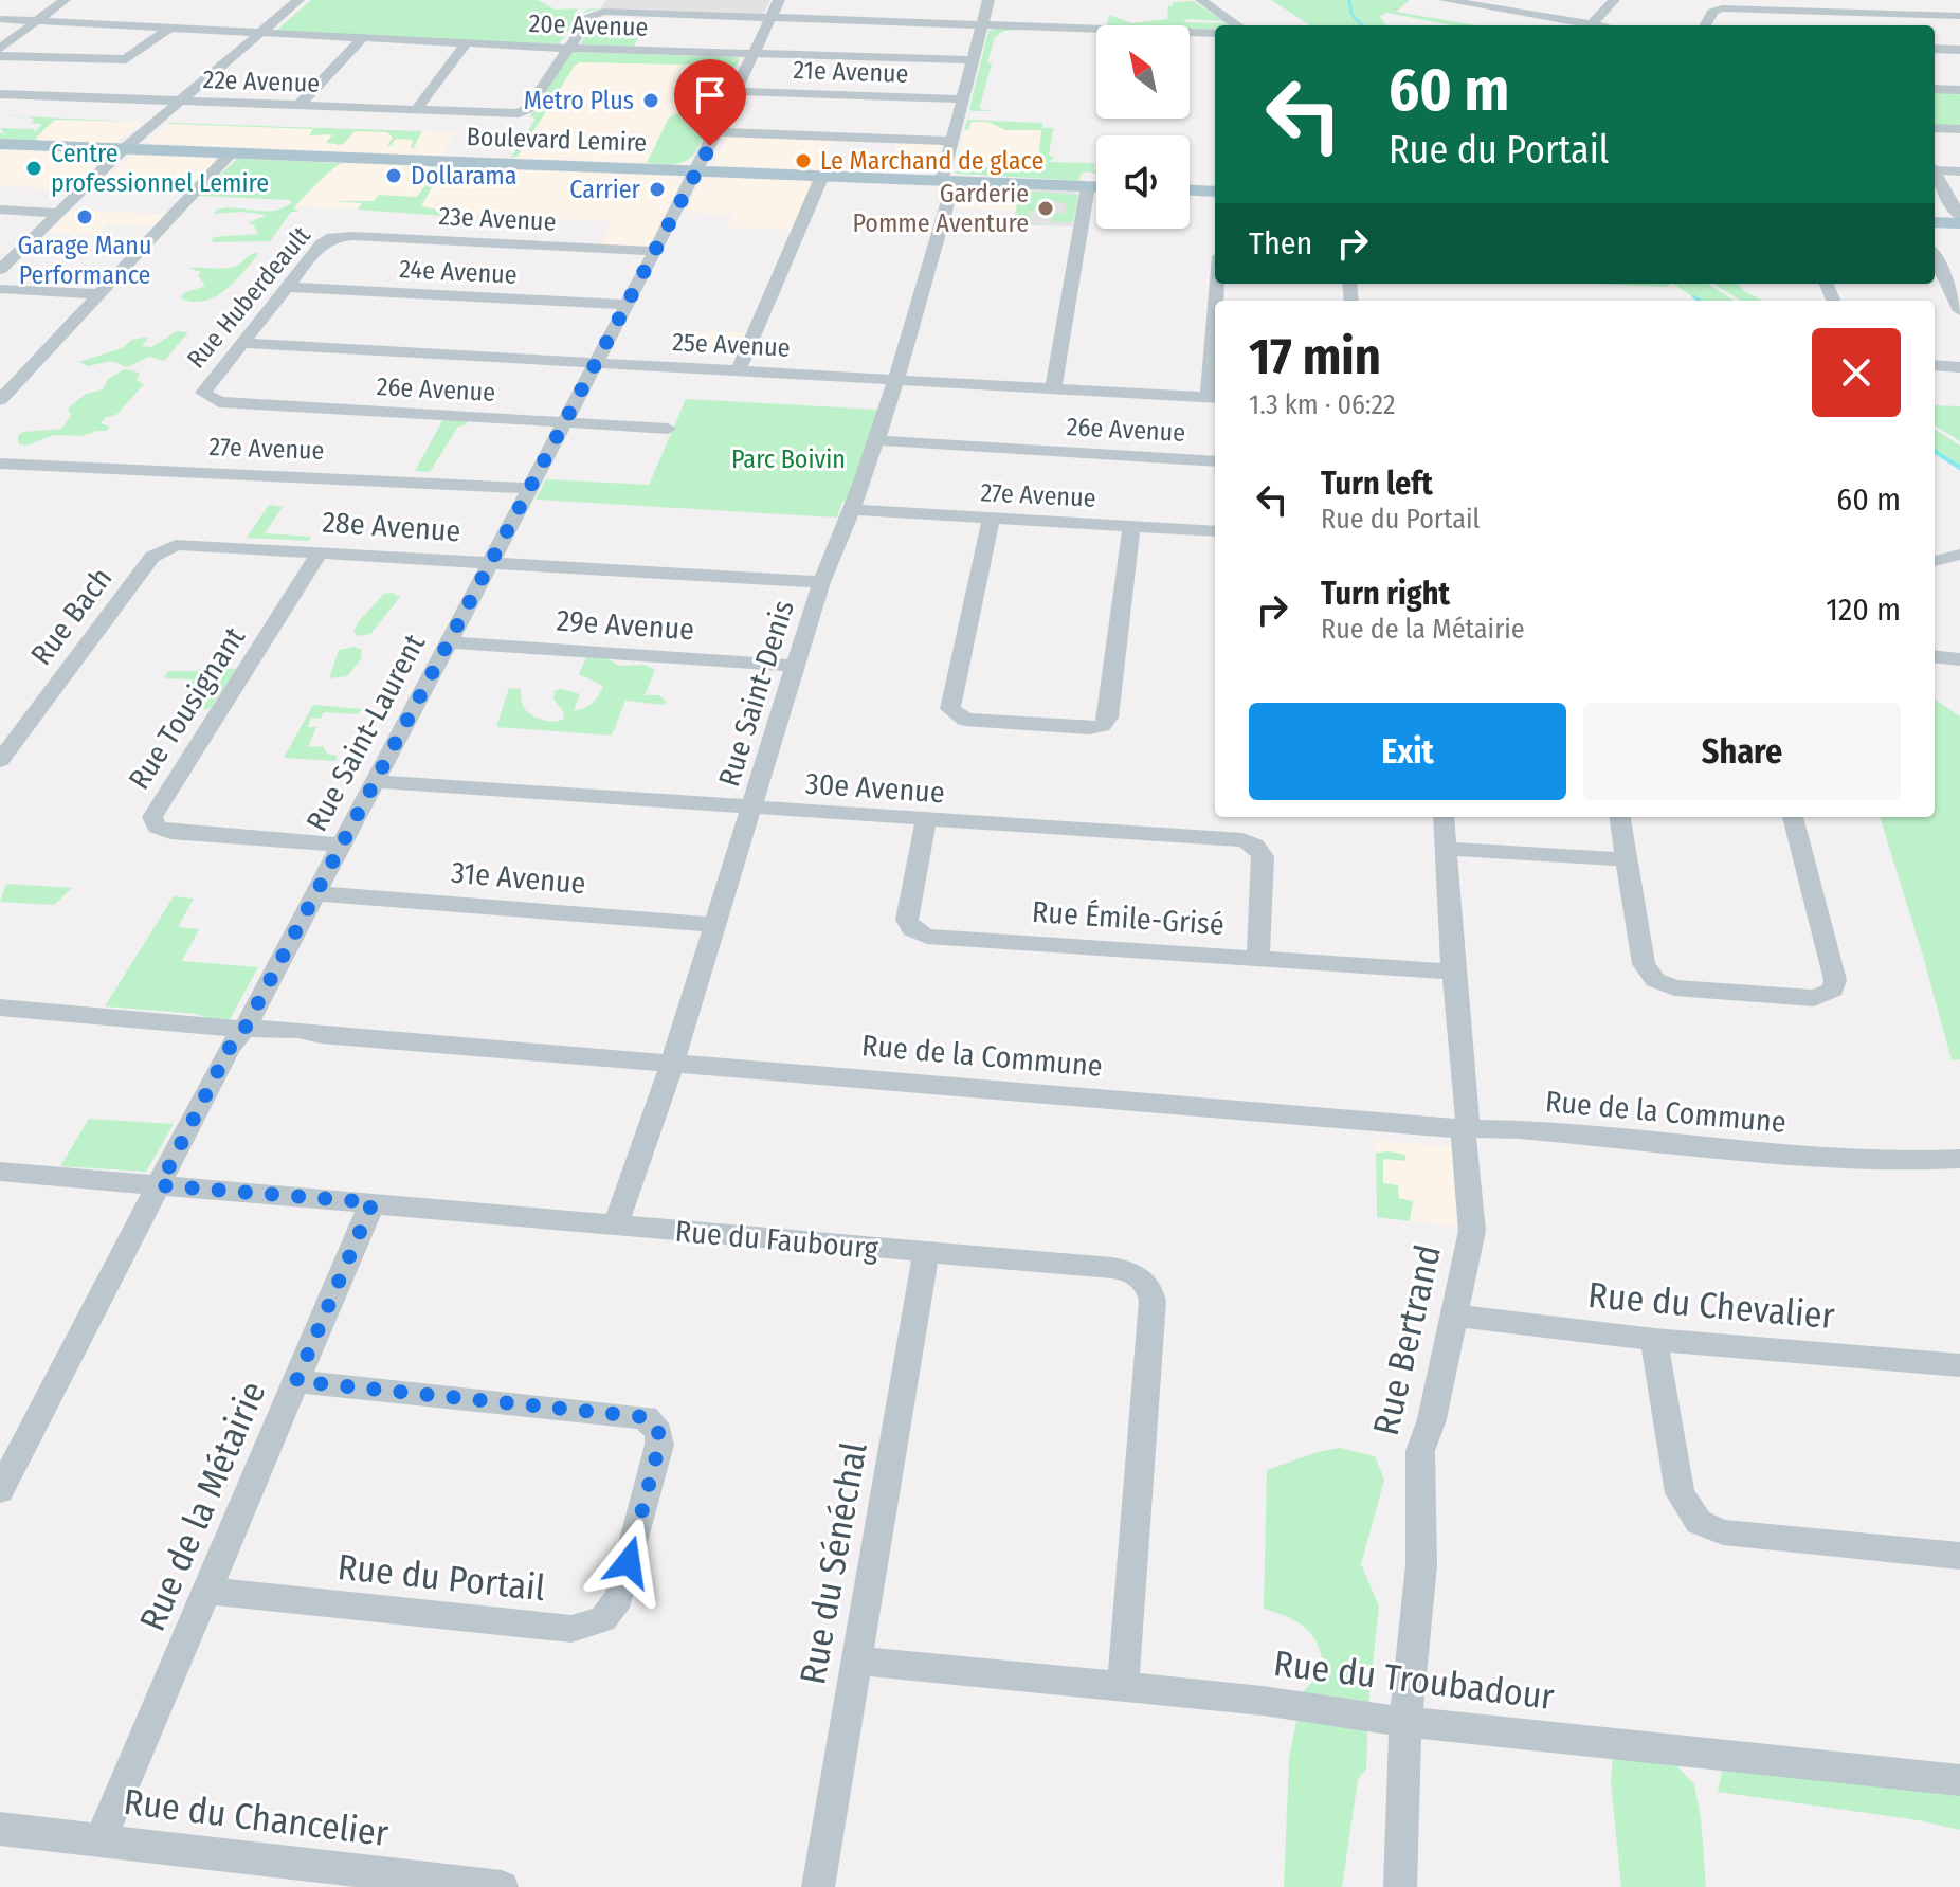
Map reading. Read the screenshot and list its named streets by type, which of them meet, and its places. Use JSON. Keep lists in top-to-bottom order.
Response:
{
  "streets": {
    "main road": ["Boulevard Lemire"],
    "street": [
      "20e Avenue",
      "21e Avenue",
      "22e Avenue",
      "23e Avenue",
      "24e Avenue",
      "Rue Huberdeault",
      "25e Avenue",
      "26e Avenue",
      "27e Avenue",
      "28e Avenue",
      "Rue Bach",
      "29e Avenue",
      "Rue Saint-Denis",
      "Rue Tousignant",
      "Rue Saint-Laurent",
      "30e Avenue",
      "31e Avenue",
      "Rue Émile-Grisé",
      "Rue de la Commune",
      "Rue du Faubourg",
      "Rue du Chevalier",
      "Rue Bertrand",
      "Rue de la Métairie",
      "Rue du Sénéchal",
      "Rue du Portail",
      "Rue du Troubadour",
      "Rue du Chancelier"
    ]
  },
  "crossings": [
    ["20e Avenue", "22e Avenue"],
    ["20e Avenue", "Rue Saint-Denis"],
    ["20e Avenue", "Rue Saint-Laurent"],
    ["21e Avenue", "Rue Saint-Denis"],
    ["21e Avenue", "Rue Saint-Laurent"],
    ["Boulevard Lemire", "Rue Saint-Denis"],
    ["Boulevard Lemire", "Rue Saint-Laurent"],
    ["23e Avenue", "Rue Huberdeault"],
    ["23e Avenue", "Rue Saint-Laurent"],
    ["24e Avenue", "Rue Huberdeault"],
    ["24e Avenue", "Rue Saint-Laurent"],
    ["Rue Huberdeault", "25e Avenue"],
    ["Rue Huberdeault", "26e Avenue"],
    ["25e Avenue", "Rue Saint-Denis"],
    ["25e Avenue", "Rue Saint-Laurent"],
    ["26e Avenue", "Rue Saint-Denis"],
    ["26e Avenue", "Rue Saint-Laurent"],
    ["27e Avenue", "Rue Saint-Denis"],
    ["27e Avenue", "Rue Saint-Laurent"],
    ["28e Avenue", "Rue Bach"],
    ["28e Avenue", "Rue Saint-Denis"],
    ["28e Avenue", "Rue Tousignant"],
    ["28e Avenue", "Rue Saint-Laurent"],
    ["29e Avenue", "Rue Saint-Denis"],
    ["29e Avenue", "Rue Saint-Laurent"],
    ["Rue Saint-Denis", "30e Avenue"],
    ["Rue Saint-Denis", "31e Avenue"],
    ["Rue Saint-Denis", "Rue de la Commune"],
    ["Rue Saint-Denis", "Rue du Faubourg"],
    ["Rue Tousignant", "Rue Saint-Laurent"],
    ["Rue Saint-Laurent", "30e Avenue"],
    ["Rue Saint-Laurent", "31e Avenue"],
    ["Rue Saint-Laurent", "Rue de la Commune"],
    ["Rue Saint-Laurent", "Rue du Faubourg"],
    ["30e Avenue", "Rue Émile-Grisé"],
    ["Rue Émile-Grisé", "Rue Bertrand"],
    ["Rue de la Commune", "Rue Bertrand"],
    ["Rue du Faubourg", "Rue de la Métairie"],
    ["Rue du Faubourg", "Rue du Sénéchal"],
    ["Rue du Faubourg", "Rue du Troubadour"],
    ["Rue du Chevalier", "Rue Bertrand"],
    ["Rue Bertrand", "Rue du Troubadour"],
    ["Rue de la Métairie", "Rue du Portail"],
    ["Rue de la Métairie", "Rue du Chancelier"],
    ["Rue du Sénéchal", "Rue du Troubadour"]
  ],
  "parks": ["Parc Boivin"],
  "places": [
    "Metro Plus",
    "Le Marchand de glace",
    "Centre professionnel Lemire",
    "Dollarama",
    "Carrier",
    "Garderie Pomme Aventure",
    "Garage Manu Performance"
  ],
  "north": "top left",
  "page": {
    "turn": ["60 m", "Rue du Portail"],
    "then": "Then",
    "heading": ["17 min", "1.3 km · 06:22"],
    "list": [
      {
        "name": "Turn left",
        "note": "Rue du Portail",
        "value": "60 m"
      },
      {
        "name": "Turn right",
        "note": "Rue de la Métairie",
        "value": "120 m"
      }
    ],
    "buttons": ["Exit", "Share"]
  }
}
